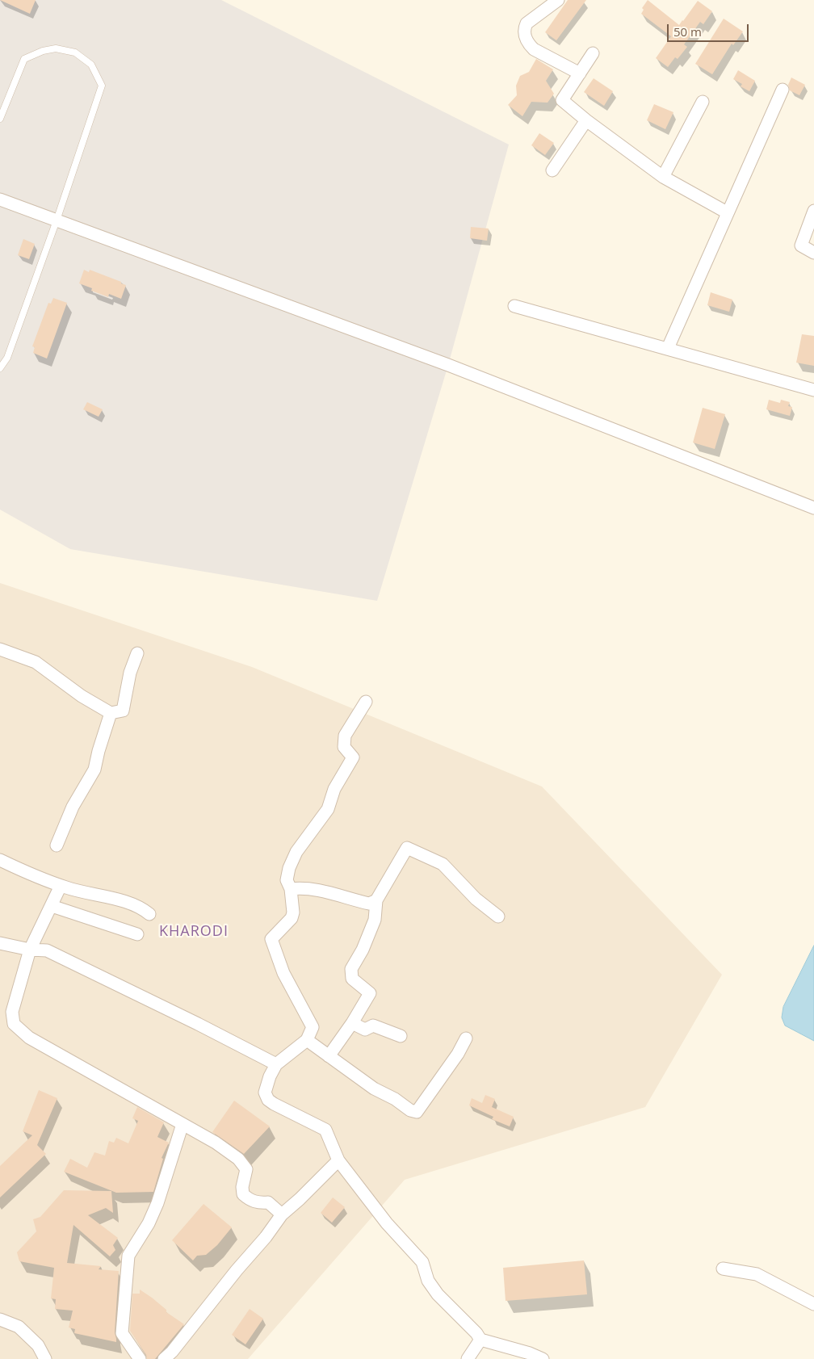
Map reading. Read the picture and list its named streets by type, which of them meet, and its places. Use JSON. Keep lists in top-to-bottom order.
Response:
{
  "districts": ["KHARODI"],
  "scale_bar": "50 m"
}
